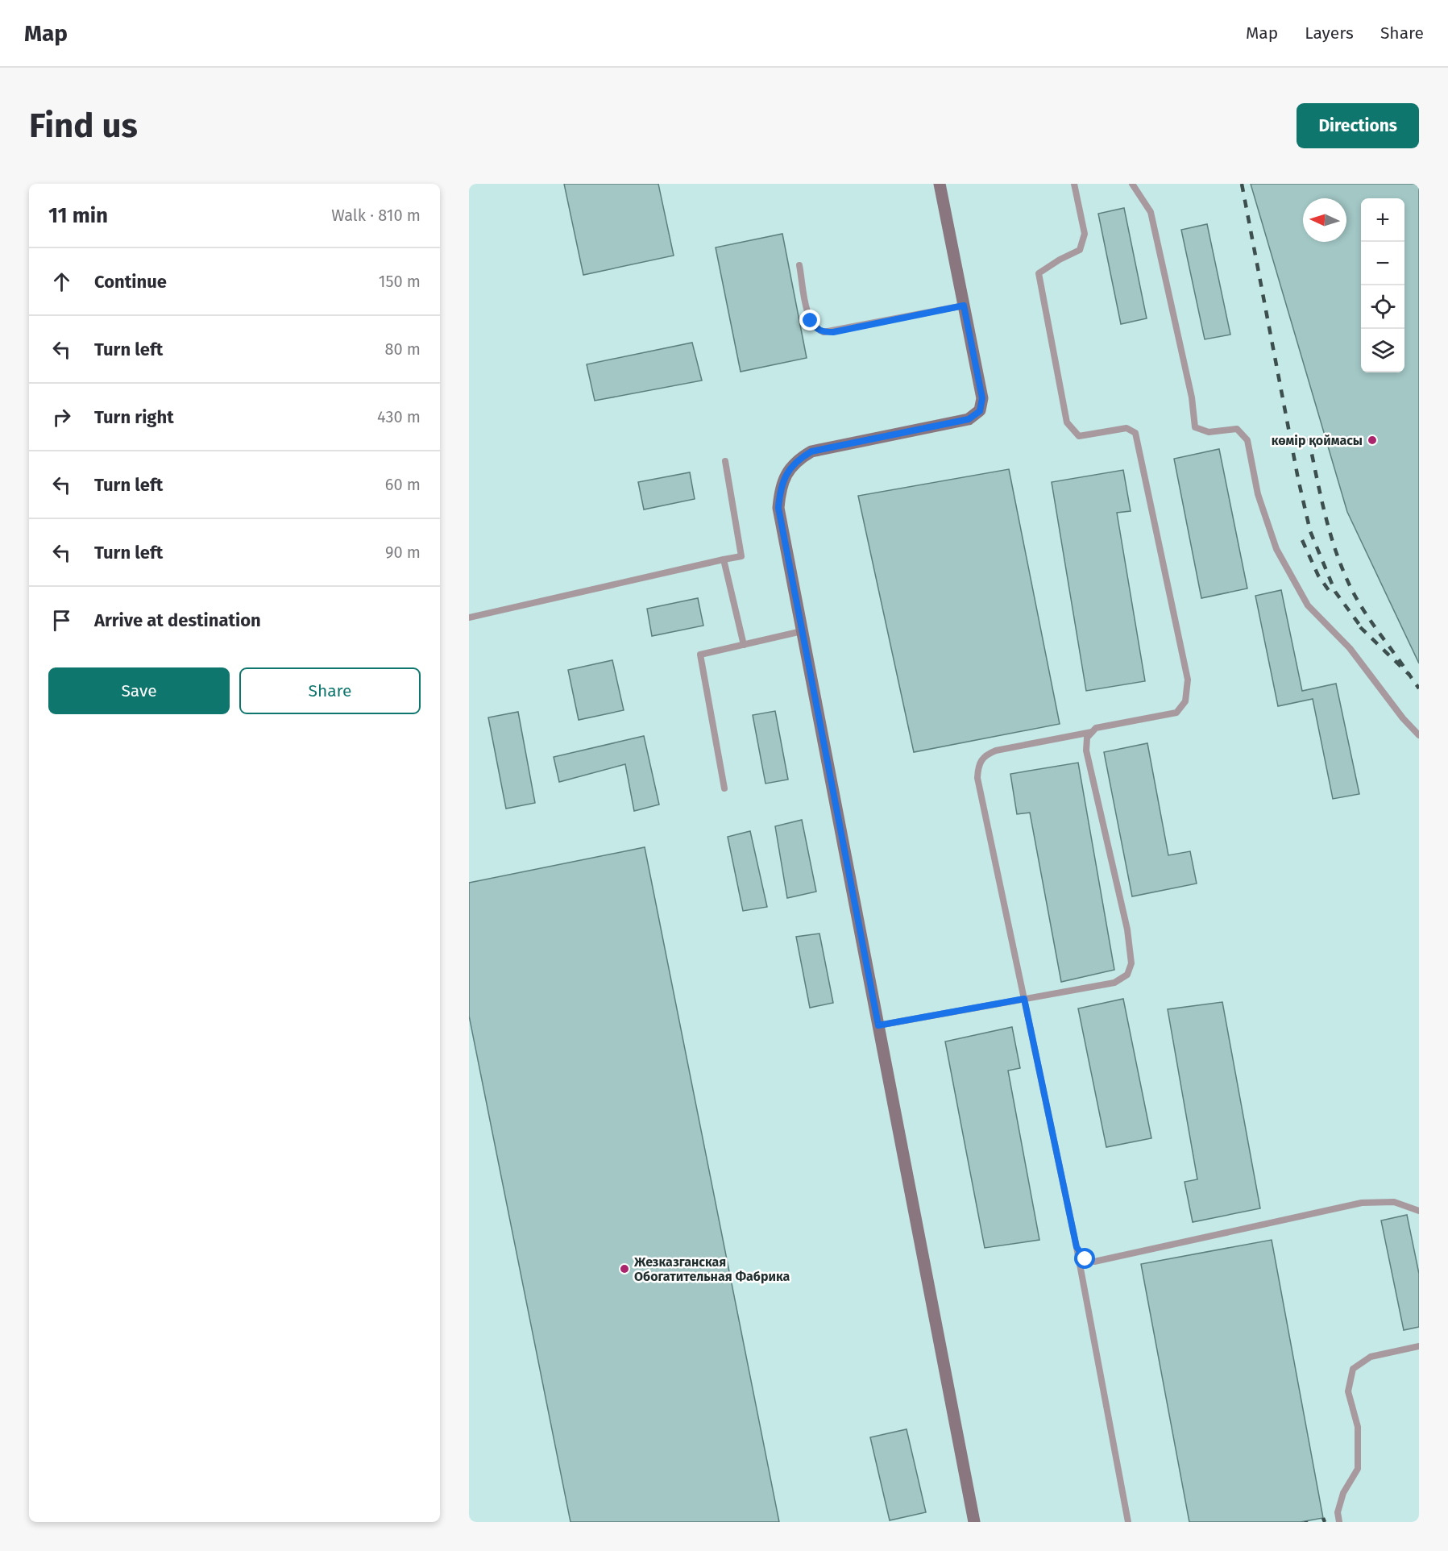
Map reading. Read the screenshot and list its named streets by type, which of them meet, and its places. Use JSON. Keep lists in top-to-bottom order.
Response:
{
  "places": ["көмір қоймасы", "Жезказганская Обогатительная Фабрика"],
  "north": "left",
  "page": {
    "header": "Map",
    "nav": ["Map", "Layers", "Share"],
    "buttons": [
      "Directions",
      ["Save", "Share"]
    ],
    "title": "Find us",
    "heading": ["11 min", "Walk · 810 m"],
    "map_buttons": ["+", "−"],
    "list": [
      ["Continue", "150 m"],
      ["Turn left", "80 m"],
      ["Turn right", "430 m"],
      ["Turn left", "60 m"],
      ["Turn left", "90 m"],
      "Arrive at destination"
    ]
  }
}
